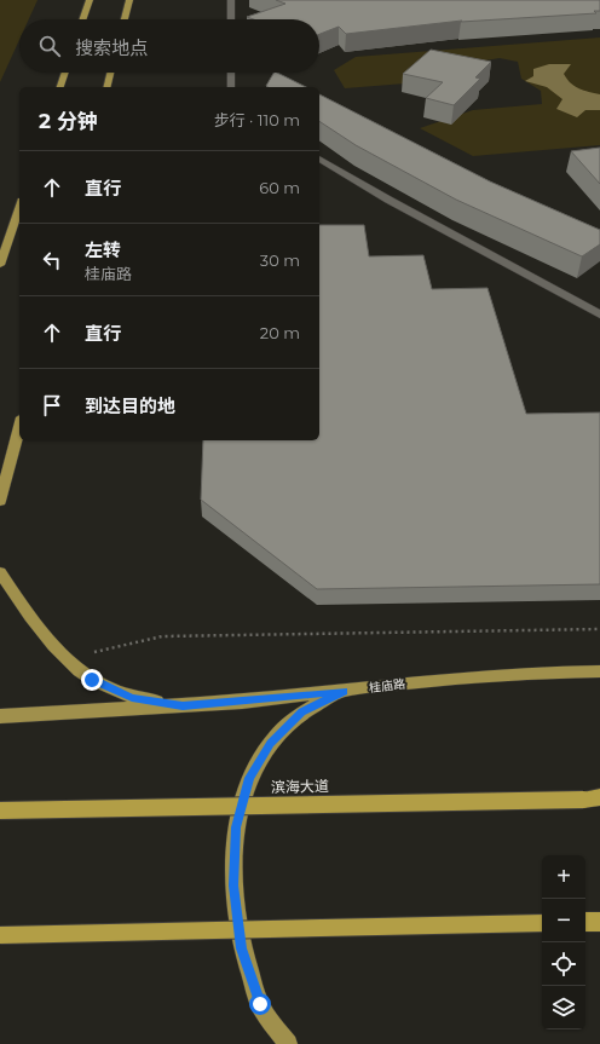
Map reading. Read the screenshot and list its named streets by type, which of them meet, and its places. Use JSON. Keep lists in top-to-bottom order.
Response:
{
  "streets": {
    "highway": ["滨海大道"],
    "main road": ["桂庙路"]
  },
  "page": {
    "search": "搜索地点",
    "heading": ["2 分钟", "步行 · 110 m"],
    "list": [
      ["直行", "60 m"],
      ["左转", "桂庙路", "30 m"],
      ["直行", "20 m"],
      "到达目的地"
    ],
    "map_buttons": ["+", "−"]
  }
}
